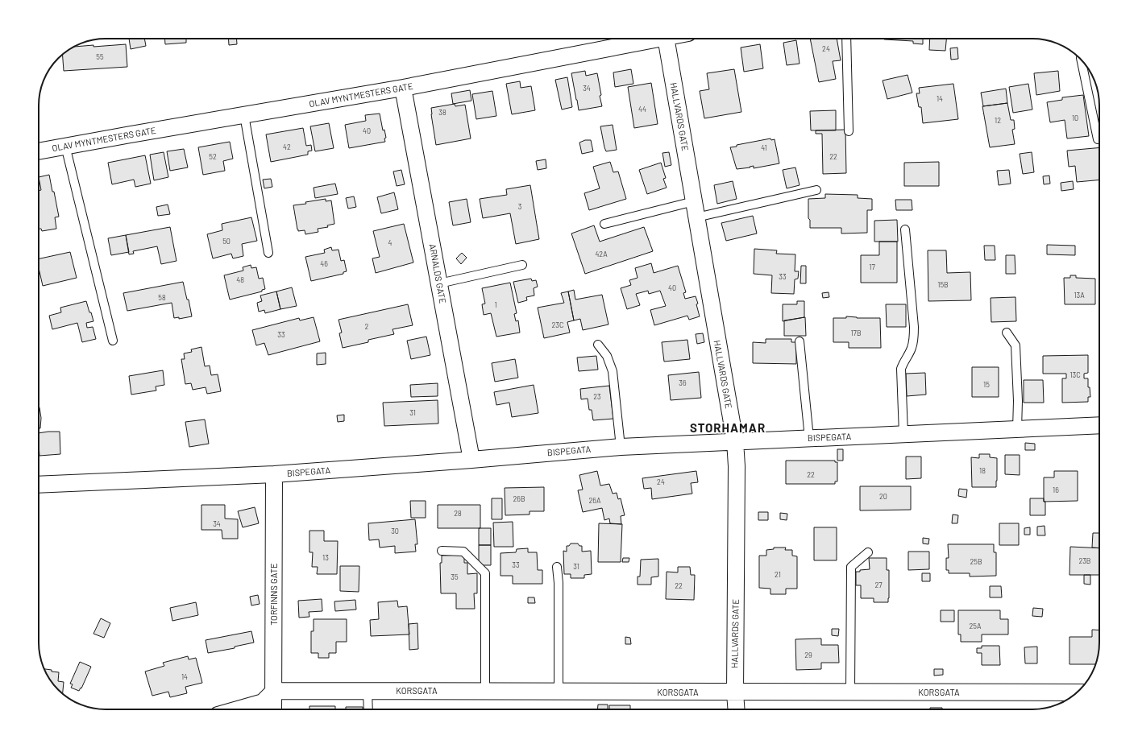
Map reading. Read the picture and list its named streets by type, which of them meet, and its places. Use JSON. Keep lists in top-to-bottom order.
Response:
{
  "streets": {
    "street": [
      "OLAV MYNTMESTERS GATE",
      "HALLVARDS GATE",
      "ARNALDS GATE",
      "BISPEGATA",
      "TORFINNS GATE",
      "KORSGATA"
    ]
  },
  "crossings": [
    ["OLAV MYNTMESTERS GATE", "ARNALDS GATE"],
    ["HALLVARDS GATE", "BISPEGATA"],
    ["HALLVARDS GATE", "KORSGATA"],
    ["ARNALDS GATE", "BISPEGATA"],
    ["BISPEGATA", "TORFINNS GATE"],
    ["TORFINNS GATE", "KORSGATA"]
  ],
  "districts": ["STORHAMAR"],
  "house_numbers": [
    "24",
    "55",
    "34",
    "14",
    "44",
    "38",
    "10",
    "12",
    "40",
    "42",
    "41",
    "52",
    "22",
    "3",
    "50",
    "4",
    "42A",
    "46",
    "17",
    "33",
    "48",
    "15B",
    "40",
    "13A",
    "58",
    "1",
    "23C",
    "2",
    "17B",
    "33",
    "13C",
    "36",
    "15",
    "23",
    "31",
    "18",
    "22",
    "24",
    "16",
    "20",
    "26B",
    "26A",
    "28",
    "34",
    "30",
    "13",
    "23B",
    "25B",
    "33",
    "31",
    "21",
    "35",
    "27",
    "22",
    "25A",
    "29",
    "14"
  ]
}
